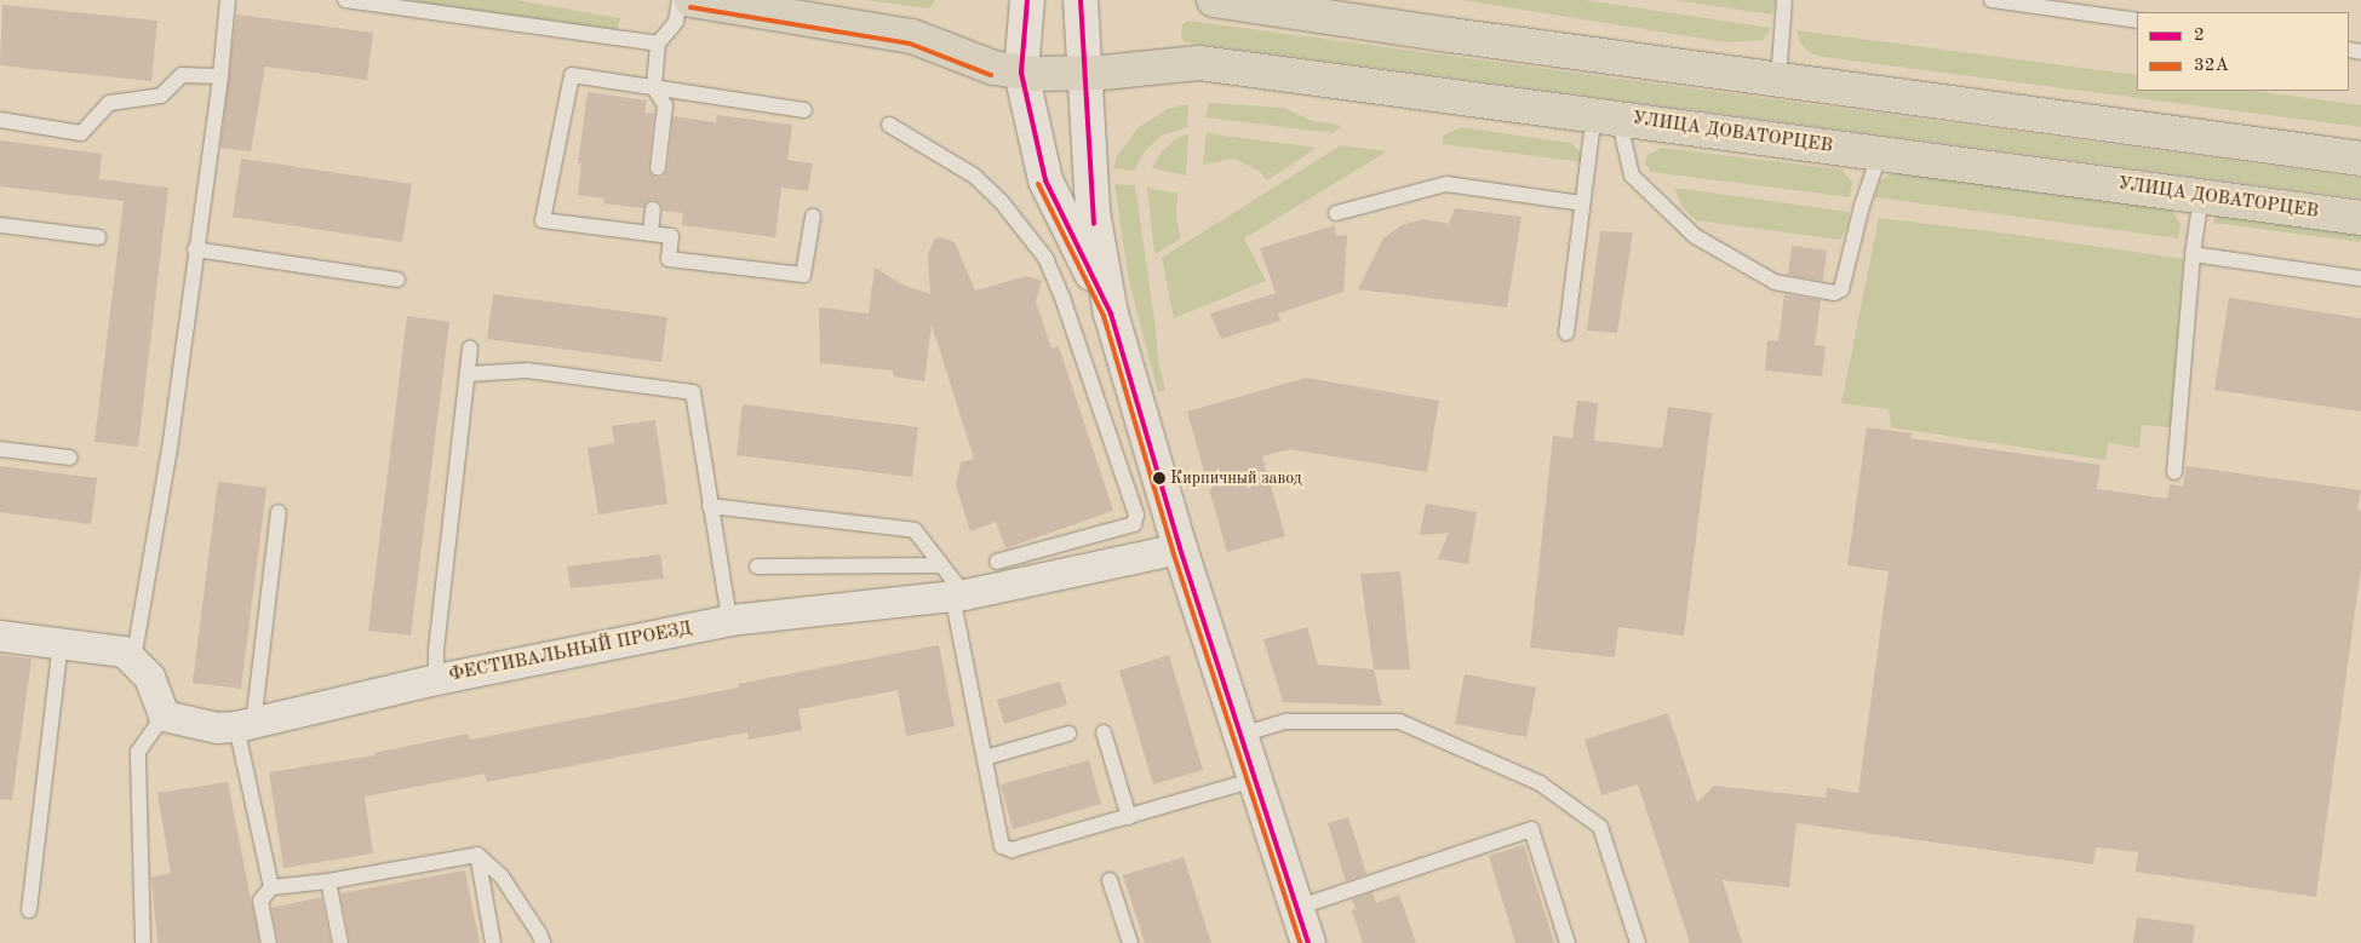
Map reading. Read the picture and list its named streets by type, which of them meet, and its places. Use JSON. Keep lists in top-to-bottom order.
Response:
{
  "streets": {
    "main road": ["УЛИЦА ДОВАТОРЦЕВ"],
    "street": ["ФЕСТИВАЛЬНЫЙ ПРОЕЗД"]
  },
  "places": ["Кирпичный завод"],
  "lines": ["transit line 2", "transit line 32A"],
  "legend": ["2", "32A"]
}
